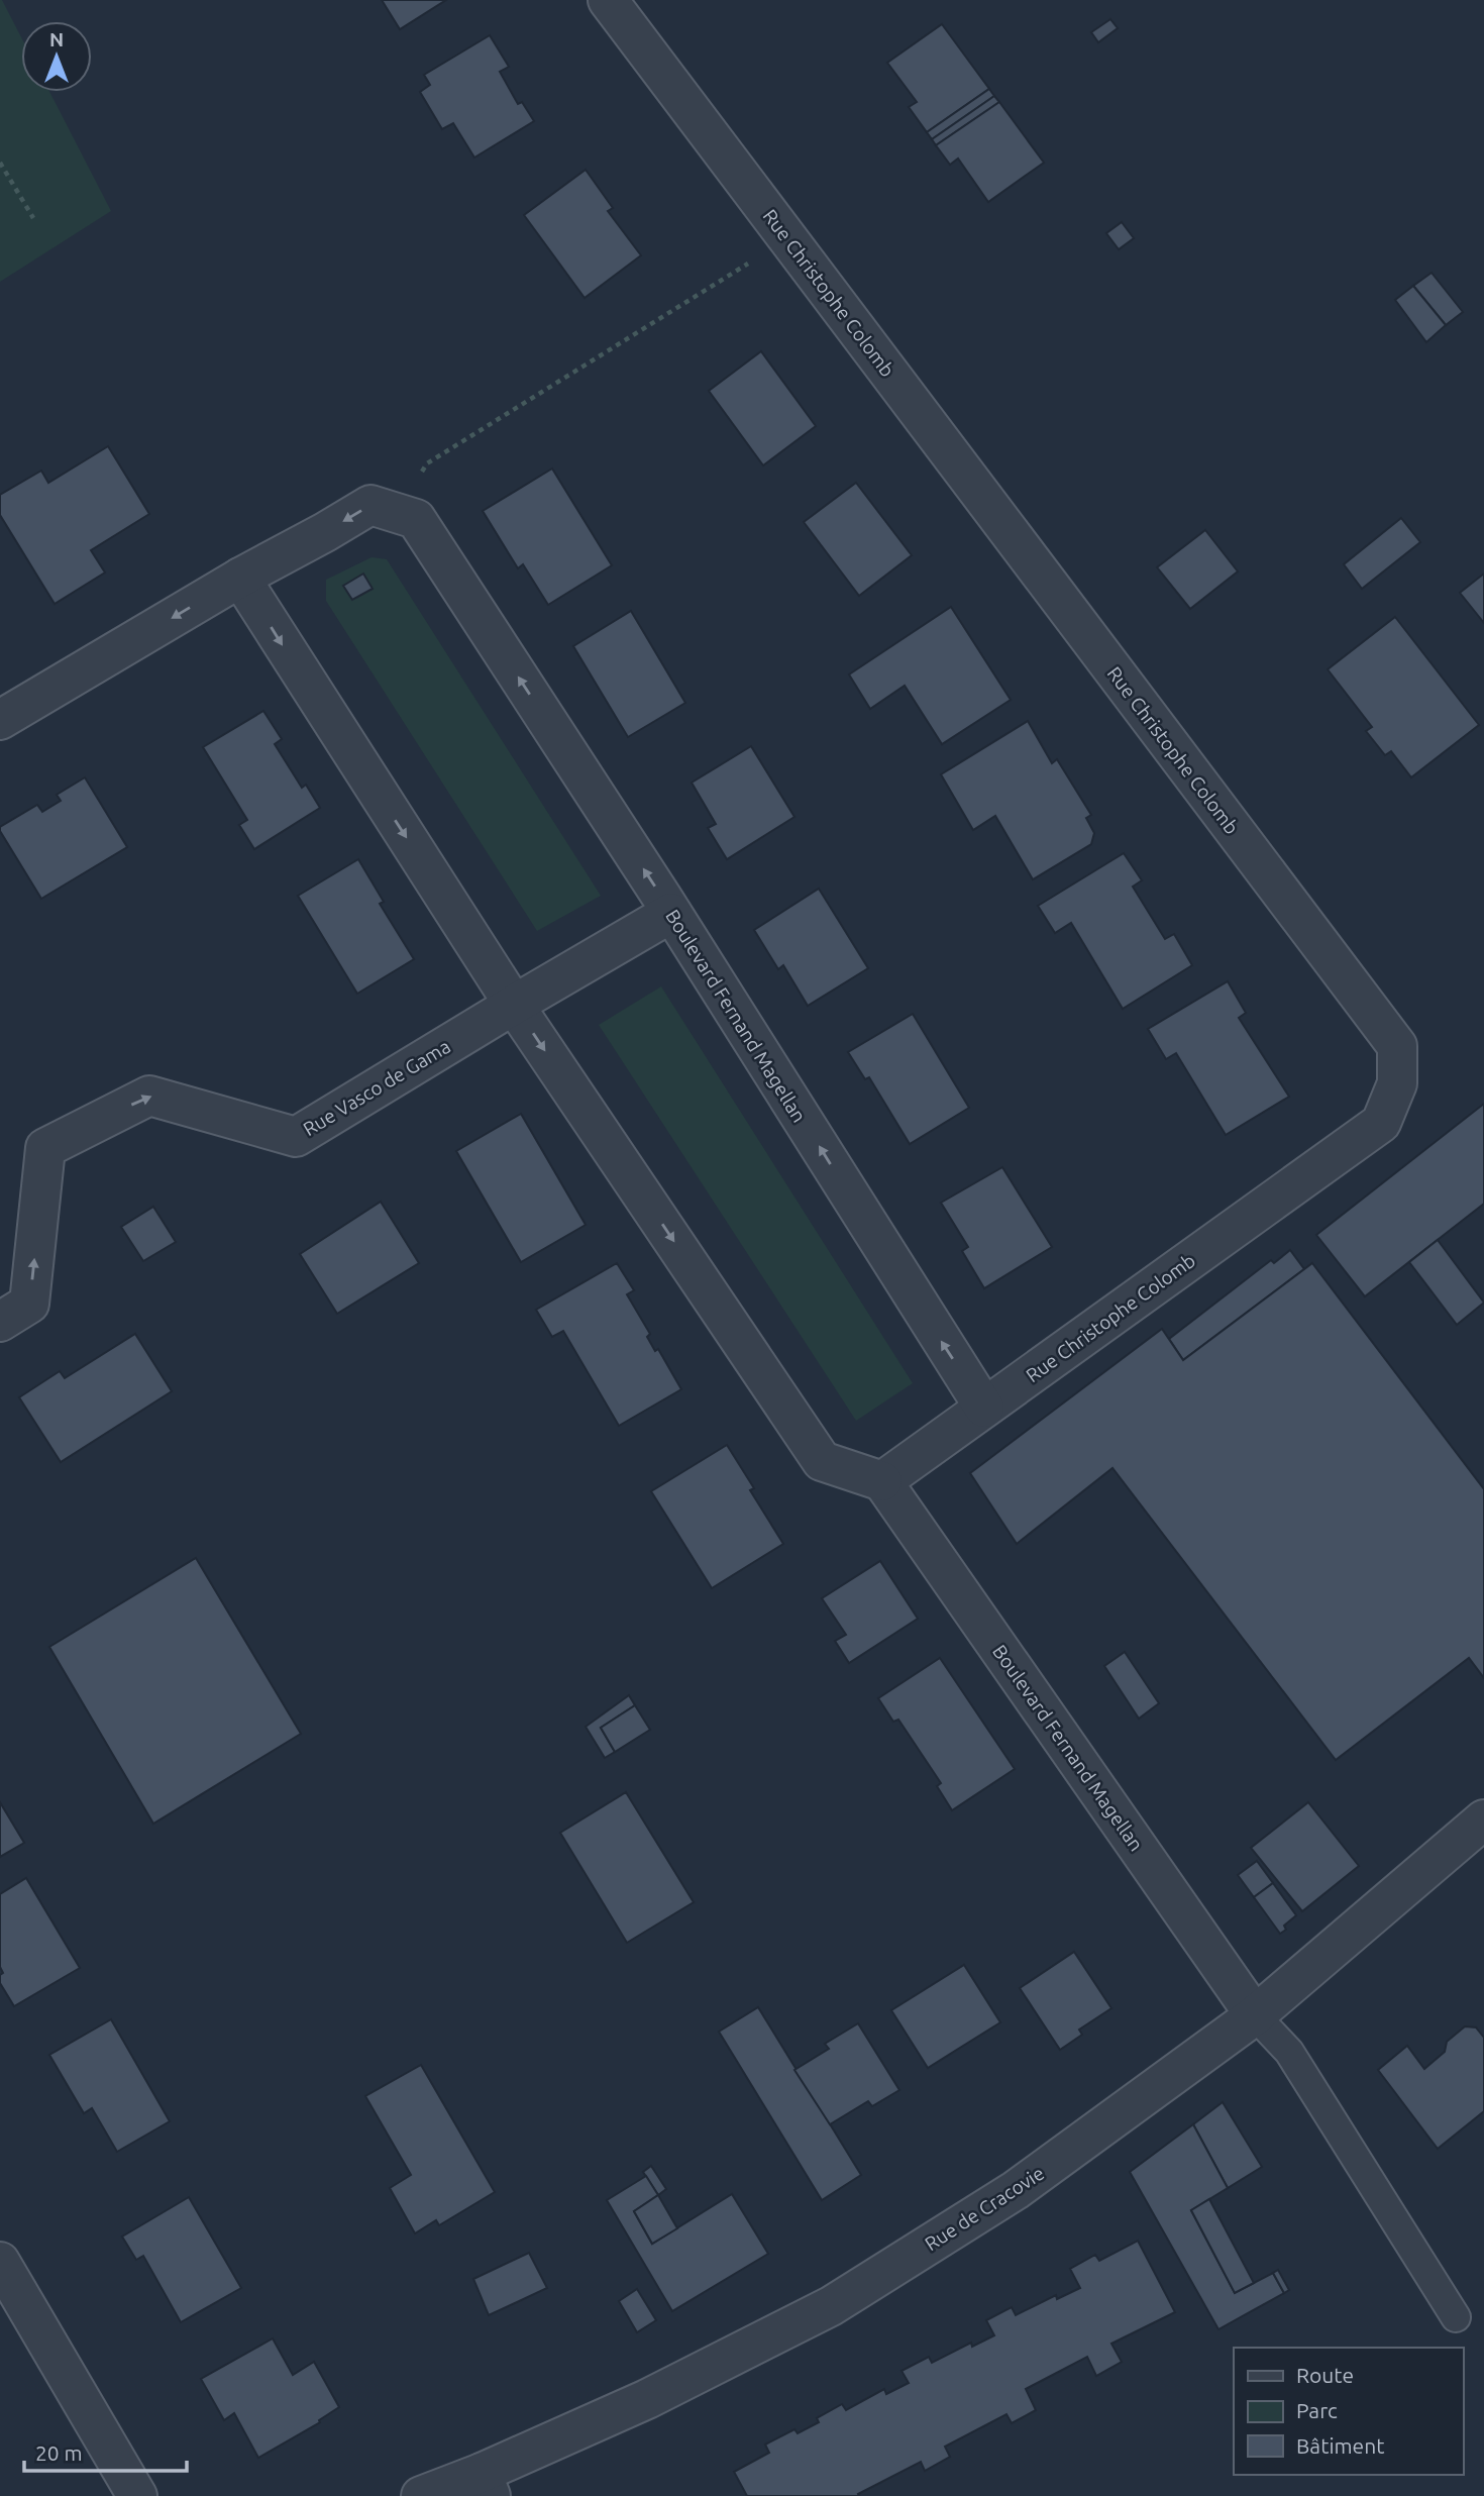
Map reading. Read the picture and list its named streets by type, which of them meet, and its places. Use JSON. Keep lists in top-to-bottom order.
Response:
{
  "streets": {
    "street": [
      "Rue Christophe Colomb",
      "Boulevard Fernand Magellan",
      "Rue Vasco de Gama",
      "Rue de Cracovie"
    ]
  },
  "crossings": [
    ["Rue Christophe Colomb", "Boulevard Fernand Magellan"],
    ["Boulevard Fernand Magellan", "Rue Vasco de Gama"],
    ["Boulevard Fernand Magellan", "Rue de Cracovie"]
  ],
  "one_way": ["Rue Vasco de Gama"],
  "legend": ["Route", "Parc", "Bâtiment"],
  "scale_bar": "20 m",
  "north": "top"
}
